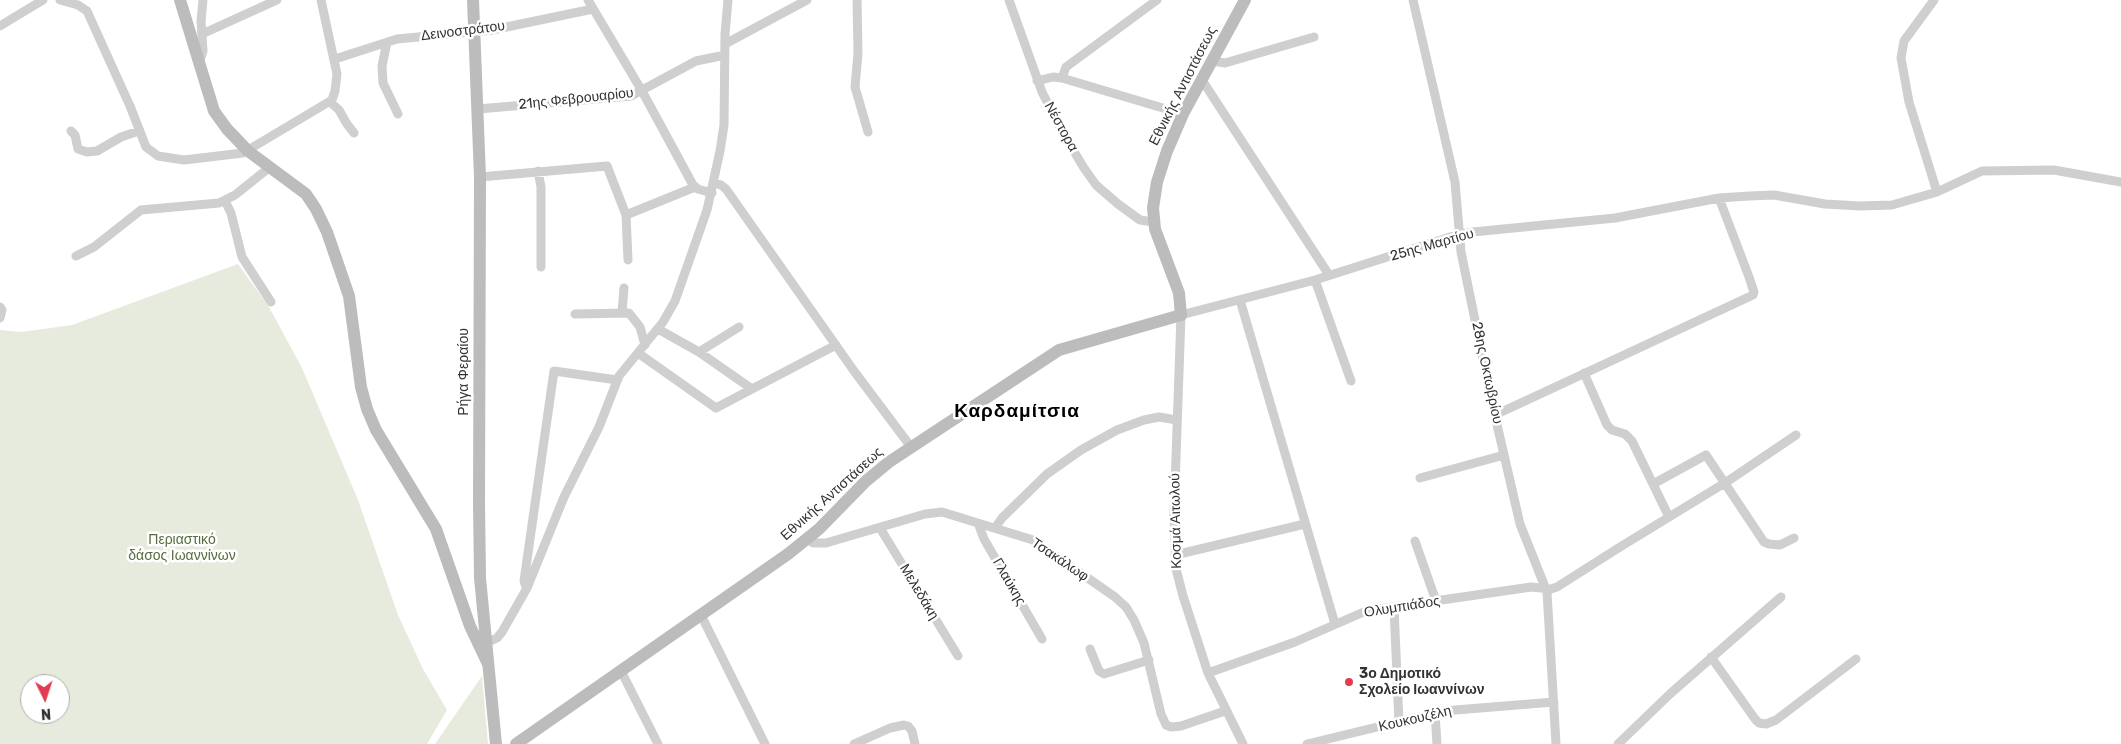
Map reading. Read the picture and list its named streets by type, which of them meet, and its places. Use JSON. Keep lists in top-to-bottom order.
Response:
{
  "streets": {
    "street": [
      "Δεινοστράτου",
      "Εθνικής Αντιστάσεως",
      "21ης Φεβρουαρίου",
      "Νέστορα",
      "25ης Μαρτίου",
      "Ρήγα Φεραίου",
      "28ης Οκτωβρίου",
      "Κοσμά Αιτωλού",
      "Τσακάλωφ",
      "Γλαύκης",
      "Μελεδάκη",
      "Ολυμπιάδος",
      "Κουκουζέλη"
    ]
  },
  "crossings": [
    ["Δεινοστράτου", "Ρήγα Φεραίου"],
    ["Εθνικής Αντιστάσεως", "Νέστορα"],
    ["Εθνικής Αντιστάσεως", "25ης Μαρτίου"],
    ["Εθνικής Αντιστάσεως", "Κοσμά Αιτωλού"],
    ["Εθνικής Αντιστάσεως", "Τσακάλωφ"],
    ["21ης Φεβρουαρίου", "Ρήγα Φεραίου"],
    ["25ης Μαρτίου", "28ης Οκτωβρίου"],
    ["25ης Μαρτίου", "Κοσμά Αιτωλού"],
    ["28ης Οκτωβρίου", "Ολυμπιάδος"],
    ["28ης Οκτωβρίου", "Κουκουζέλη"],
    ["Κοσμά Αιτωλού", "Τσακάλωφ"],
    ["Κοσμά Αιτωλού", "Ολυμπιάδος"],
    ["Τσακάλωφ", "Γλαύκης"],
    ["Τσακάλωφ", "Μελεδάκη"]
  ],
  "districts": ["Καρδαμίτσια"],
  "parks": ["Περιαστικό δάσος Ιωαννίνων"],
  "places": ["3ο Δημοτικό Σχολείο Ιωαννίνων"],
  "north": "bottom"
}
